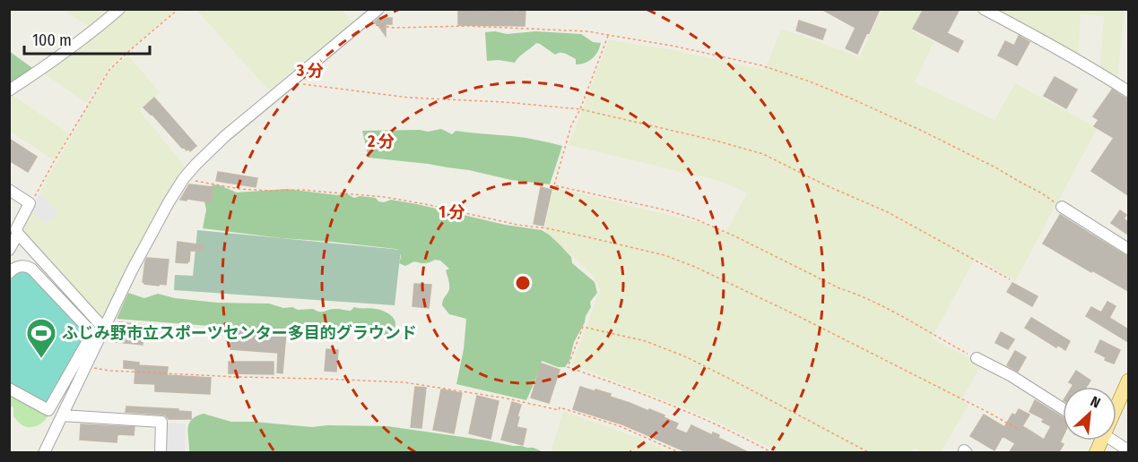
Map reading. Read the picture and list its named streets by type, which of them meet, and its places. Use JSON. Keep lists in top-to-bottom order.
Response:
{
  "places": {
    "sports": ["ふじみ野市⽴スポーツセンター多⽬的グラウンド"]
  },
  "scale_bar": "100 m",
  "north": "top right",
  "rings": ["3 分", "2 分", "1 分"]
}
